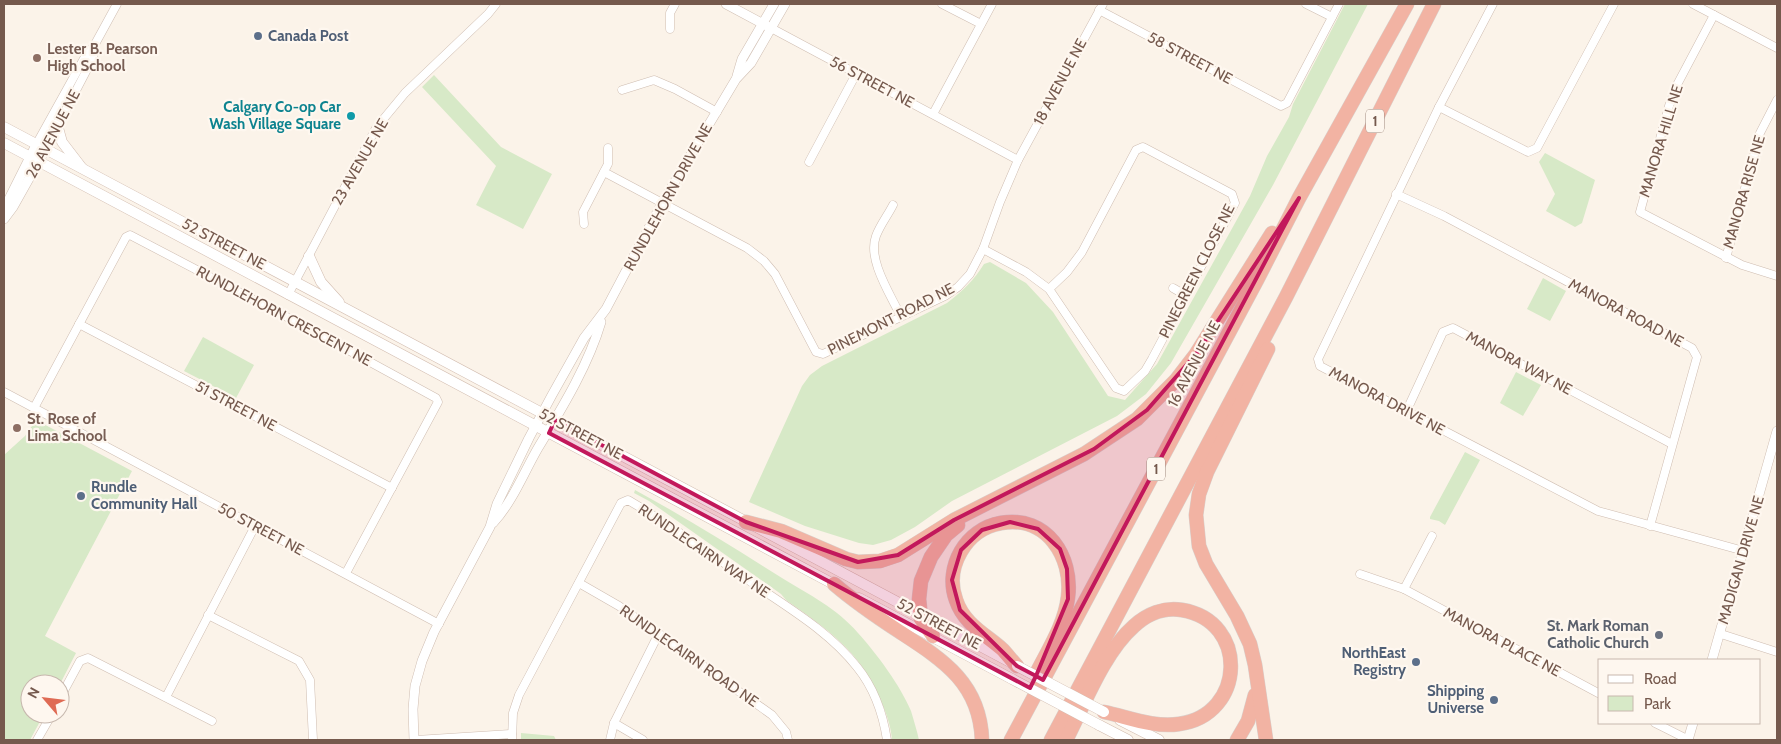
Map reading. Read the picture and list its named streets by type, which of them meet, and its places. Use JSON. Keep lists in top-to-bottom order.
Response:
{
  "streets": {
    "highway": ["1", "16 AVENUE NE"],
    "main road": ["52 STREET NE"],
    "street": [
      "58 STREET NE",
      "56 STREET NE",
      "18 AVENUE NE",
      "26 AVENUE NE",
      "MANORA HILL NE",
      "23 AVENUE NE",
      "MANORA RISE NE",
      "RUNDLEHORN DRIVE NE",
      "PINEGREEN CLOSE NE",
      "MANORA ROAD NE",
      "RUNDLEHORN CRESCENT NE",
      "PINEMONT ROAD NE",
      "MANORA WAY NE",
      "MANORA DRIVE NE",
      "51 STREET NE",
      "50 STREET NE",
      "RUNDLECAIRN WAY NE",
      "MADIGAN DRIVE NE",
      "MANORA PLACE NE",
      "RUNDLECAIRN ROAD NE"
    ]
  },
  "crossings": [
    ["58 STREET NE", "18 AVENUE NE"],
    ["56 STREET NE", "18 AVENUE NE"],
    ["56 STREET NE", "RUNDLEHORN DRIVE NE"],
    ["56 STREET NE", "PINEMONT ROAD NE"],
    ["18 AVENUE NE", "PINEMONT ROAD NE"],
    ["26 AVENUE NE", "52 STREET NE"],
    ["MANORA HILL NE", "MANORA RISE NE"],
    ["23 AVENUE NE", "52 STREET NE"],
    ["RUNDLEHORN DRIVE NE", "52 STREET NE"],
    ["RUNDLEHORN DRIVE NE", "PINEMONT ROAD NE"],
    ["RUNDLEHORN DRIVE NE", "50 STREET NE"],
    ["PINEGREEN CLOSE NE", "PINEMONT ROAD NE"],
    ["MANORA ROAD NE", "MANORA WAY NE"],
    ["MANORA ROAD NE", "MANORA DRIVE NE"],
    ["RUNDLEHORN CRESCENT NE", "51 STREET NE"],
    ["RUNDLEHORN CRESCENT NE", "50 STREET NE"],
    ["MANORA WAY NE", "MANORA DRIVE NE"],
    ["MANORA DRIVE NE", "MADIGAN DRIVE NE"],
    ["RUNDLECAIRN WAY NE", "RUNDLECAIRN ROAD NE"]
  ],
  "places": [
    "Canada Post",
    "Lester B. Pearson High School",
    "Calgary Co-op Car Wash Village Square",
    "St. Rose of Lima School",
    "Rundle Community Hall",
    "St. Mark Roman Catholic Church",
    "NorthEast Registry",
    "Shipping Universe"
  ],
  "legend": ["Road", "Park"],
  "north": "top left"
}
